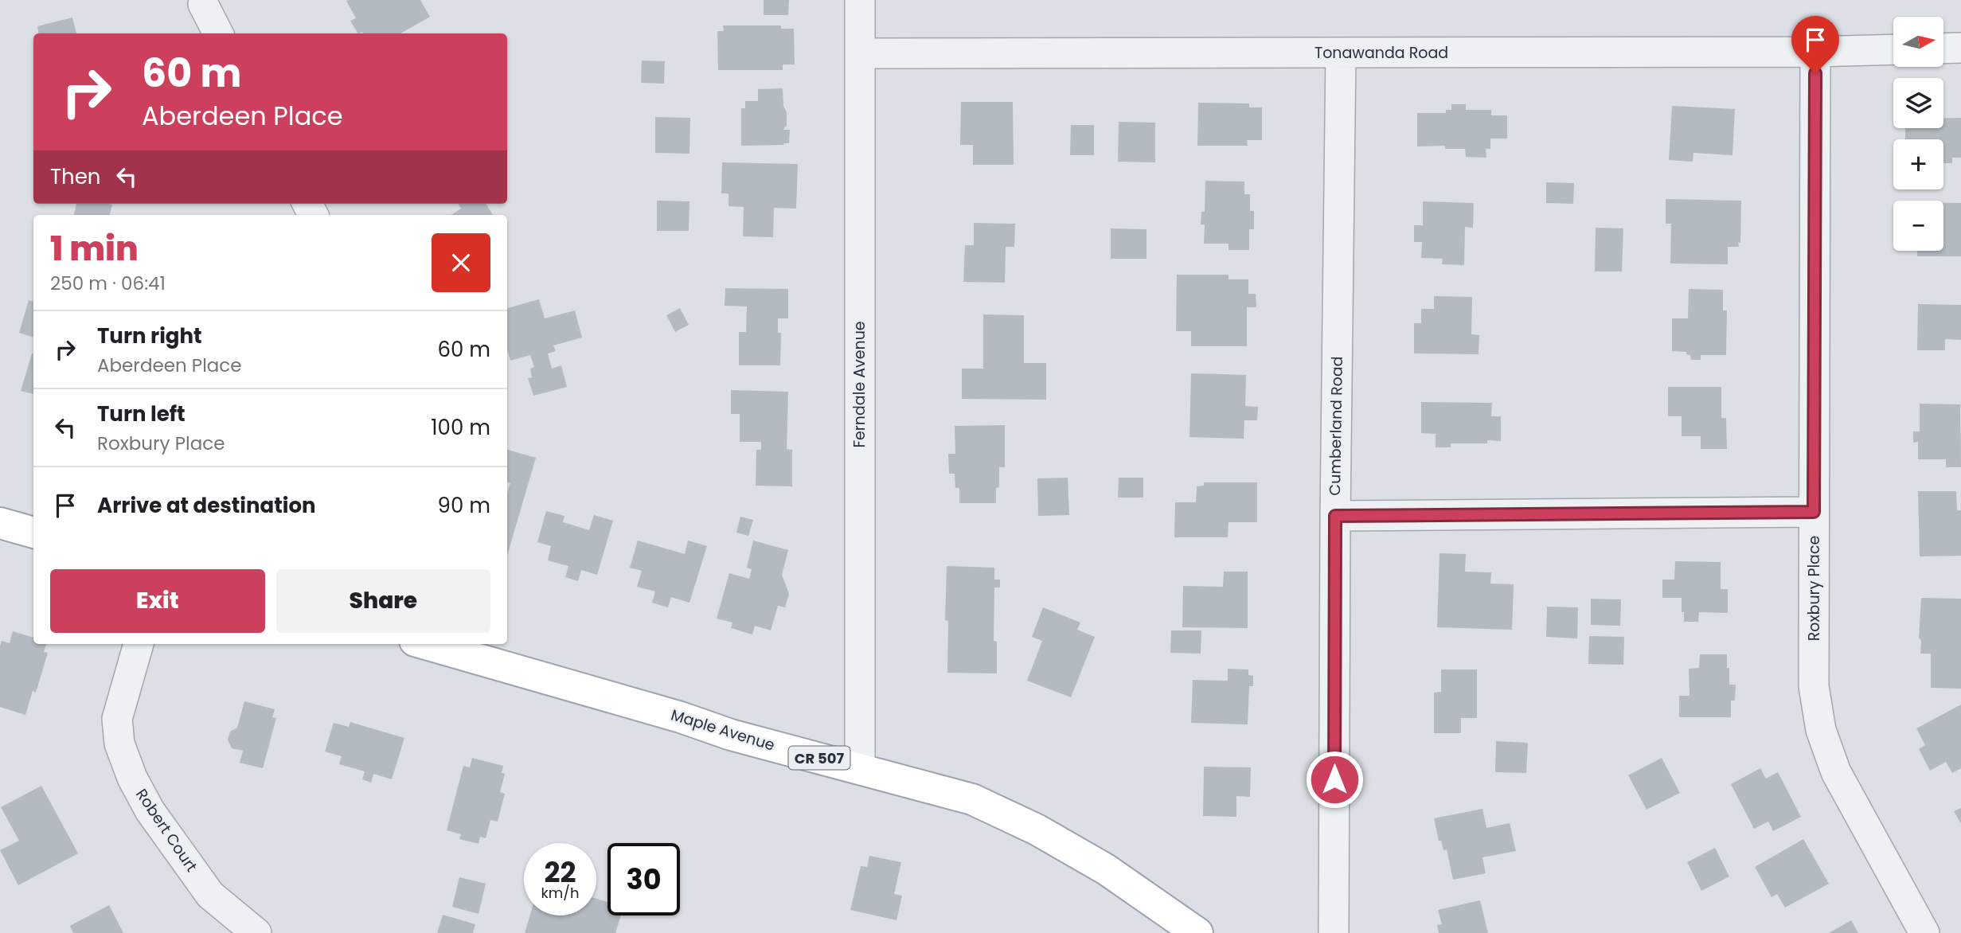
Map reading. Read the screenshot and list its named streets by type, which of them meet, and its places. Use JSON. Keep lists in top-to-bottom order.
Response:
{
  "streets": {
    "main road": ["Maple Avenue", "CR 507"],
    "street": [
      "Tonawanda Road",
      "Ferndale Avenue",
      "Cumberland Road",
      "Roxbury Place",
      "Robert Court"
    ]
  },
  "crossings": [
    ["Tonawanda Road", "Ferndale Avenue"],
    ["Tonawanda Road", "Cumberland Road"],
    ["Tonawanda Road", "Roxbury Place"],
    ["Ferndale Avenue", "Maple Avenue"]
  ],
  "north": "right",
  "page": {
    "map_buttons": ["+", "−"],
    "turn": ["60 m", "Aberdeen Place"],
    "then": "Then",
    "heading": ["1 min", "250 m · 06:41"],
    "list": [
      {
        "name": "Turn right",
        "note": "Aberdeen Place",
        "value": "60 m"
      },
      {
        "name": "Turn left",
        "note": "Roxbury Place",
        "value": "100 m"
      },
      {
        "name": "Arrive at destination",
        "value": "90 m"
      }
    ],
    "buttons": ["Exit", "Share"],
    "speed": "22 km/h",
    "limit": "30"
  }
}
